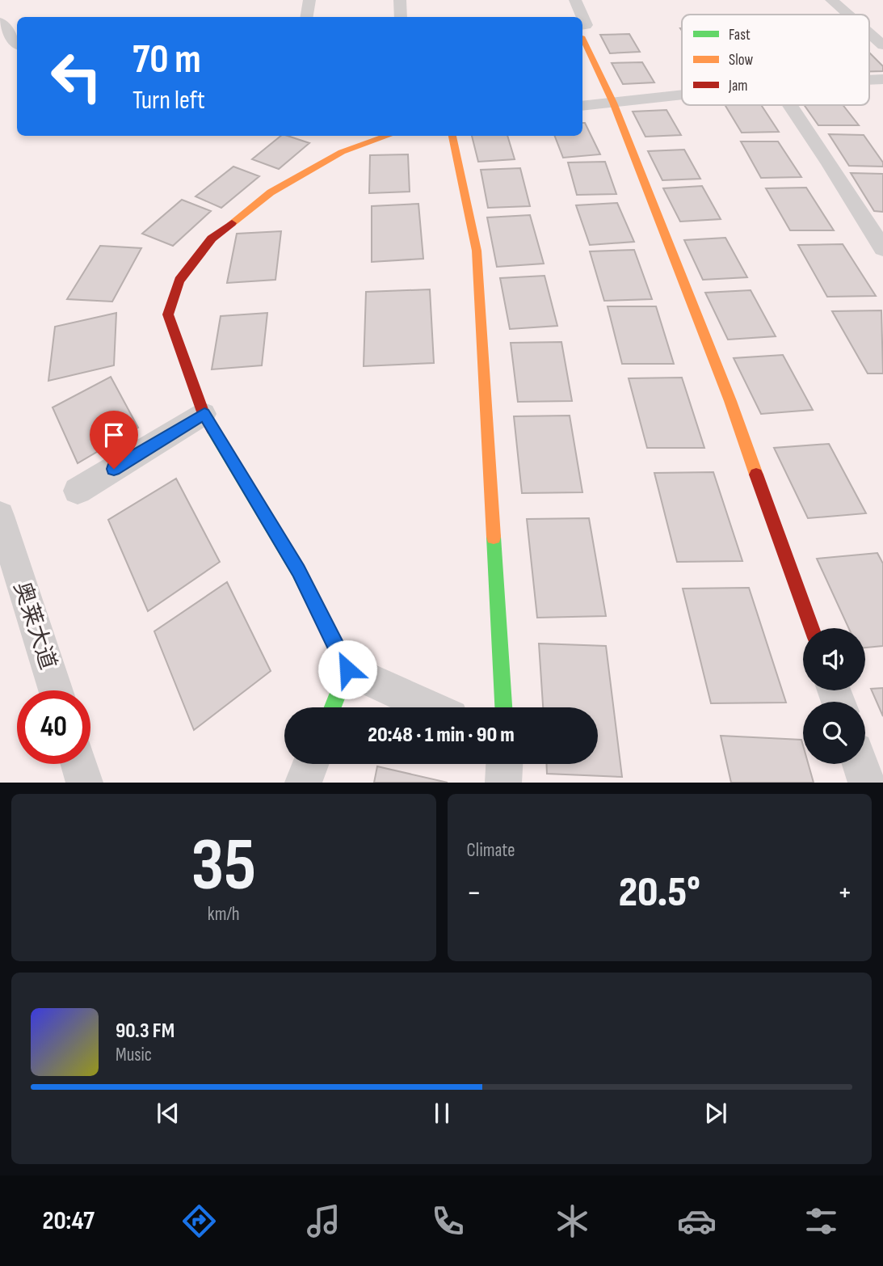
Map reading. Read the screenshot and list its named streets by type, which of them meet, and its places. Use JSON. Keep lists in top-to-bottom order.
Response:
{
  "streets": {
    "street": ["奥莱大道"]
  },
  "legend": ["Fast", "Slow", "Jam"],
  "page": {
    "turn": ["70 m", "Turn left"],
    "limit": "40",
    "trip": "20:48 · 1 min · 90 m",
    "tile": [
      ["35", "km/h"],
      "Climate"
    ],
    "heat": ["−", "20.5°", "+"],
    "song": ["90.3 FM", "Music"],
    "tabs": "20:47"
  }
}
